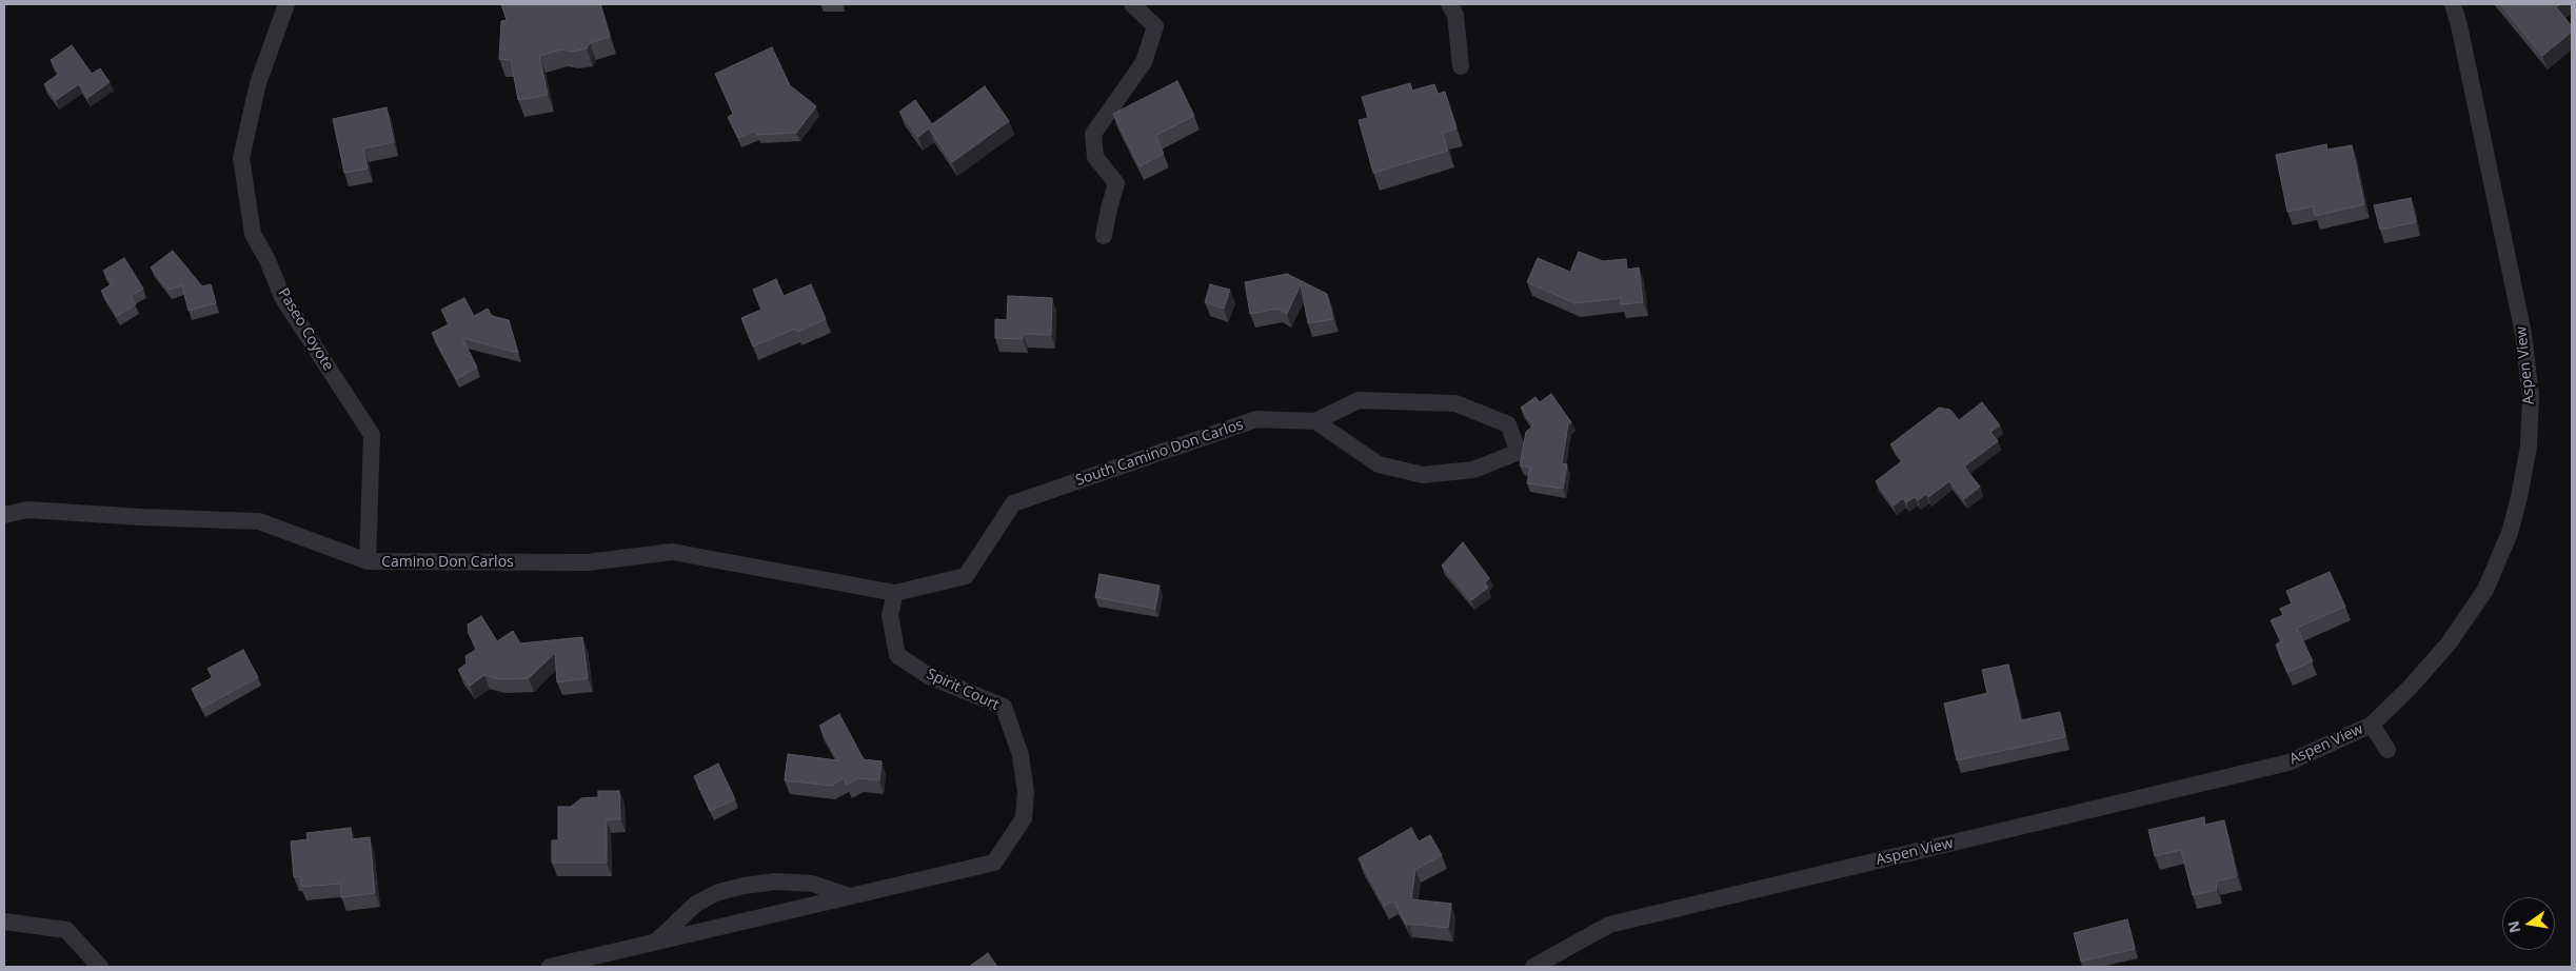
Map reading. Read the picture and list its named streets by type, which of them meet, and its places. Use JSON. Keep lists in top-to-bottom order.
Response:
{
  "streets": {
    "street": [
      "Paseo Coyote",
      "Aspen View",
      "South Camino Don Carlos",
      "Camino Don Carlos",
      "Spirit Court"
    ]
  },
  "crossings": [
    ["Paseo Coyote", "Camino Don Carlos"],
    ["South Camino Don Carlos", "Camino Don Carlos"],
    ["South Camino Don Carlos", "Spirit Court"],
    ["Camino Don Carlos", "Spirit Court"]
  ],
  "north": "left"
}
